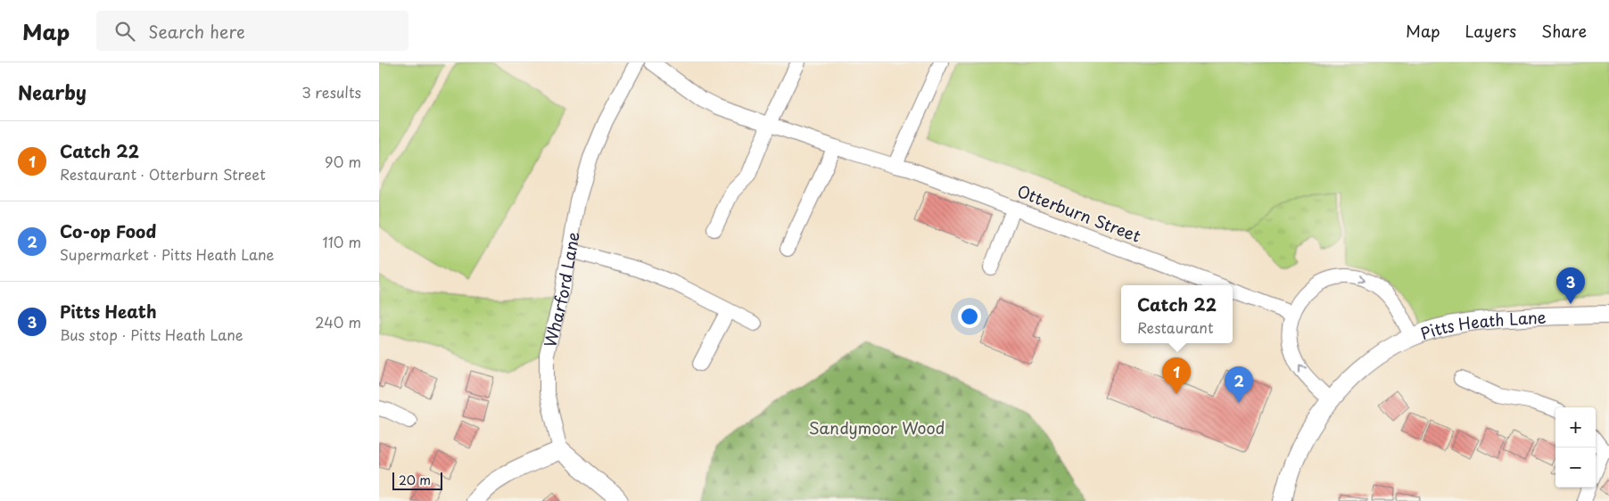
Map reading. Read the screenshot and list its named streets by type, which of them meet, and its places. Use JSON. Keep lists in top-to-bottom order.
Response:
{
  "streets": {
    "street": ["Otterburn Street", "Wharford Lane", "Pitts Heath Lane"]
  },
  "crossings": [
    ["Otterburn Street", "Pitts Heath Lane"]
  ],
  "parks": ["Sandymoor Wood"],
  "scale_bar": "20 m",
  "page": {
    "header": "Map",
    "search": "Search here",
    "nav": ["Map", "Layers", "Share"],
    "heading": ["Nearby", "3 results"],
    "list": [
      {
        "mark": "1",
        "name": "Catch 22",
        "note": "Restaurant · Otterburn Street",
        "value": "90 m"
      },
      {
        "mark": "2",
        "name": "Co-op Food",
        "note": "Supermarket · Pitts Heath Lane",
        "value": "110 m"
      },
      {
        "mark": "3",
        "name": "Pitts Heath",
        "note": "Bus stop · Pitts Heath Lane",
        "value": "240 m"
      }
    ],
    "pins": ["3", "1", "2"],
    "popup": ["Catch 22", "Restaurant"],
    "map_buttons": ["+", "−"],
    "scale": "20 m"
  }
}
